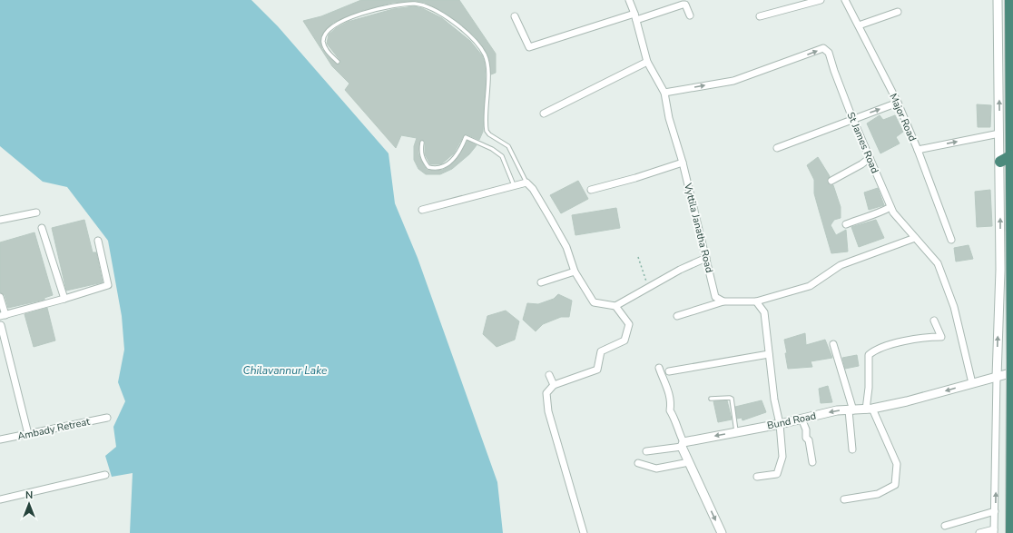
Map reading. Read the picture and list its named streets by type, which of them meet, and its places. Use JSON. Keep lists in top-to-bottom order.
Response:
{
  "streets": {
    "street": [
      "Major Road",
      "St James Road",
      "Vyttila Janatha Road",
      "Bund Road",
      "Ambady Retreat"
    ]
  },
  "crossings": [
    ["St James Road", "Vyttila Janatha Road"],
    ["St James Road", "Bund Road"]
  ],
  "one_way": ["Bund Road"],
  "water": ["Chilavannur Lake"],
  "north": "top"
}
